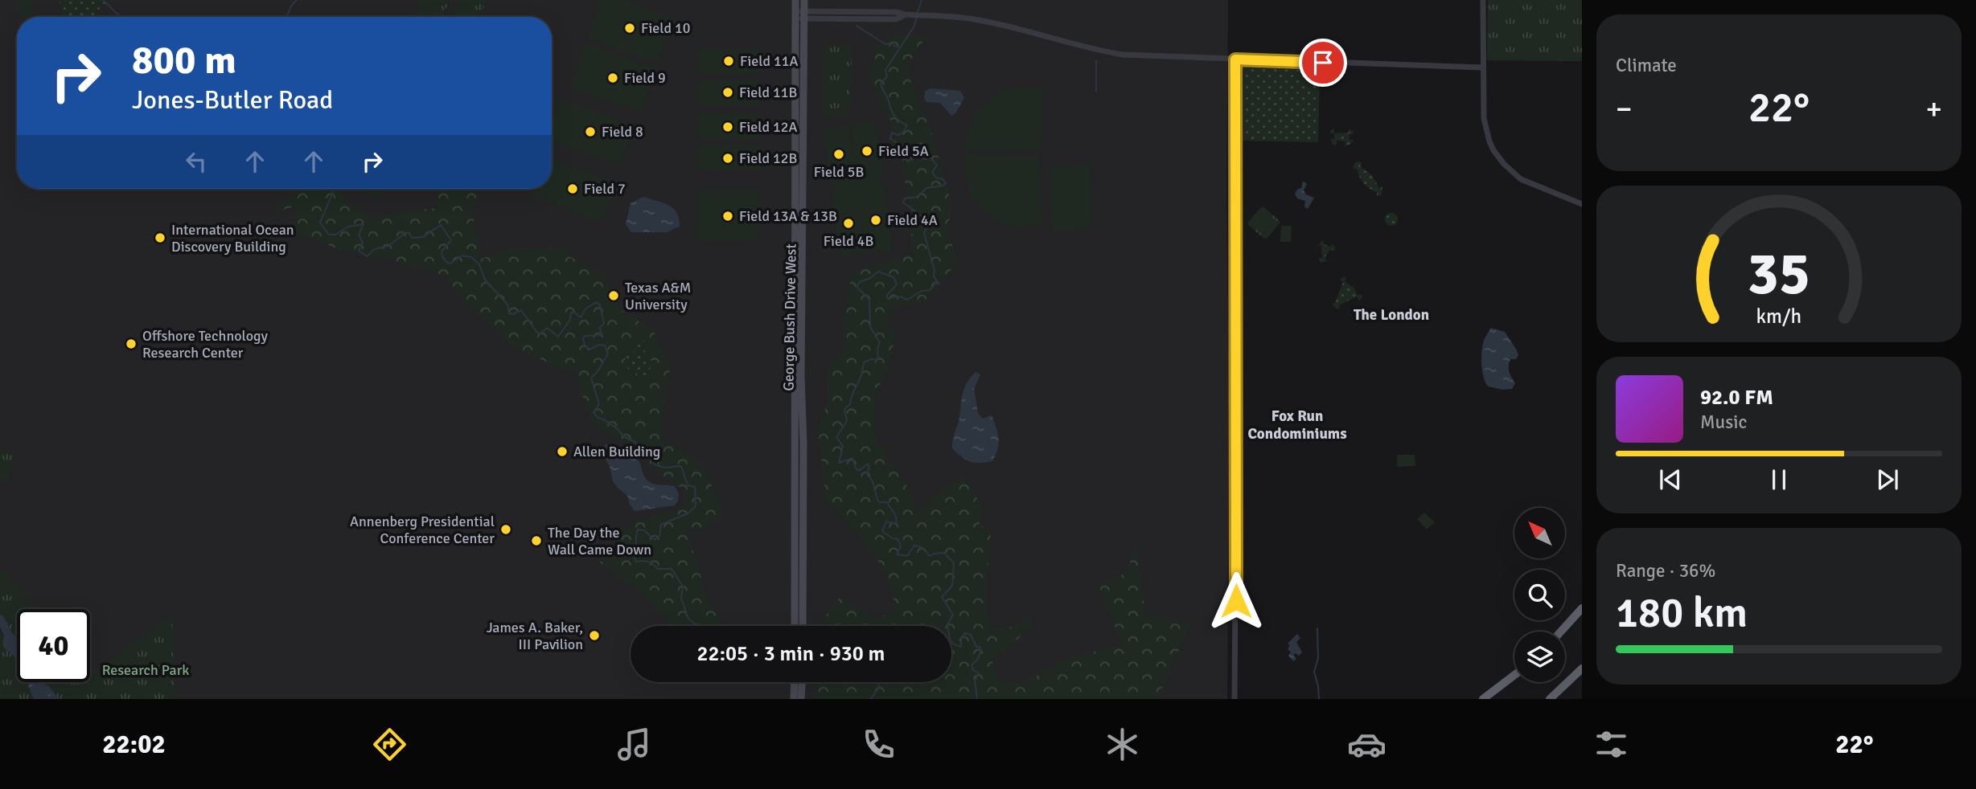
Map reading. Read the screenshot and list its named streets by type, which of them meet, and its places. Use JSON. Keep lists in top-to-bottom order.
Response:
{
  "streets": {
    "main road": ["George Bush Drive West"]
  },
  "districts": ["The London", "Fox Run Condominiums"],
  "parks": ["Research Park"],
  "places": [
    "Field 10",
    "Field 11A",
    "Field 9",
    "Field 11B",
    "Field 12A",
    "Field 8",
    "Field 5A",
    "Field 5B",
    "Field 12B",
    "Field 7",
    "Field 13A & 13B",
    "Field 4A",
    "Field 4B",
    "International Ocean Discovery Building",
    "Texas A&M University",
    "Offshore Technology Research Center",
    "Allen Building",
    "Annenberg Presidential Conference Center",
    "The Day the Wall Came Down",
    "James A. Baker, III Pavilion"
  ],
  "north": "top left",
  "page": {
    "tile": [
      "Climate",
      ["Range · 36%", "180 km"]
    ],
    "turn": ["800 m", "Jones-Butler Road"],
    "heat": ["−", "22°", "+"],
    "song": ["92.0 FM", "Music"],
    "limit": "40",
    "trip": "22:05 · 3 min · 930 m",
    "tabs": ["22:02", "22°"],
    "gauge": ["35", "km/h"]
  }
}
